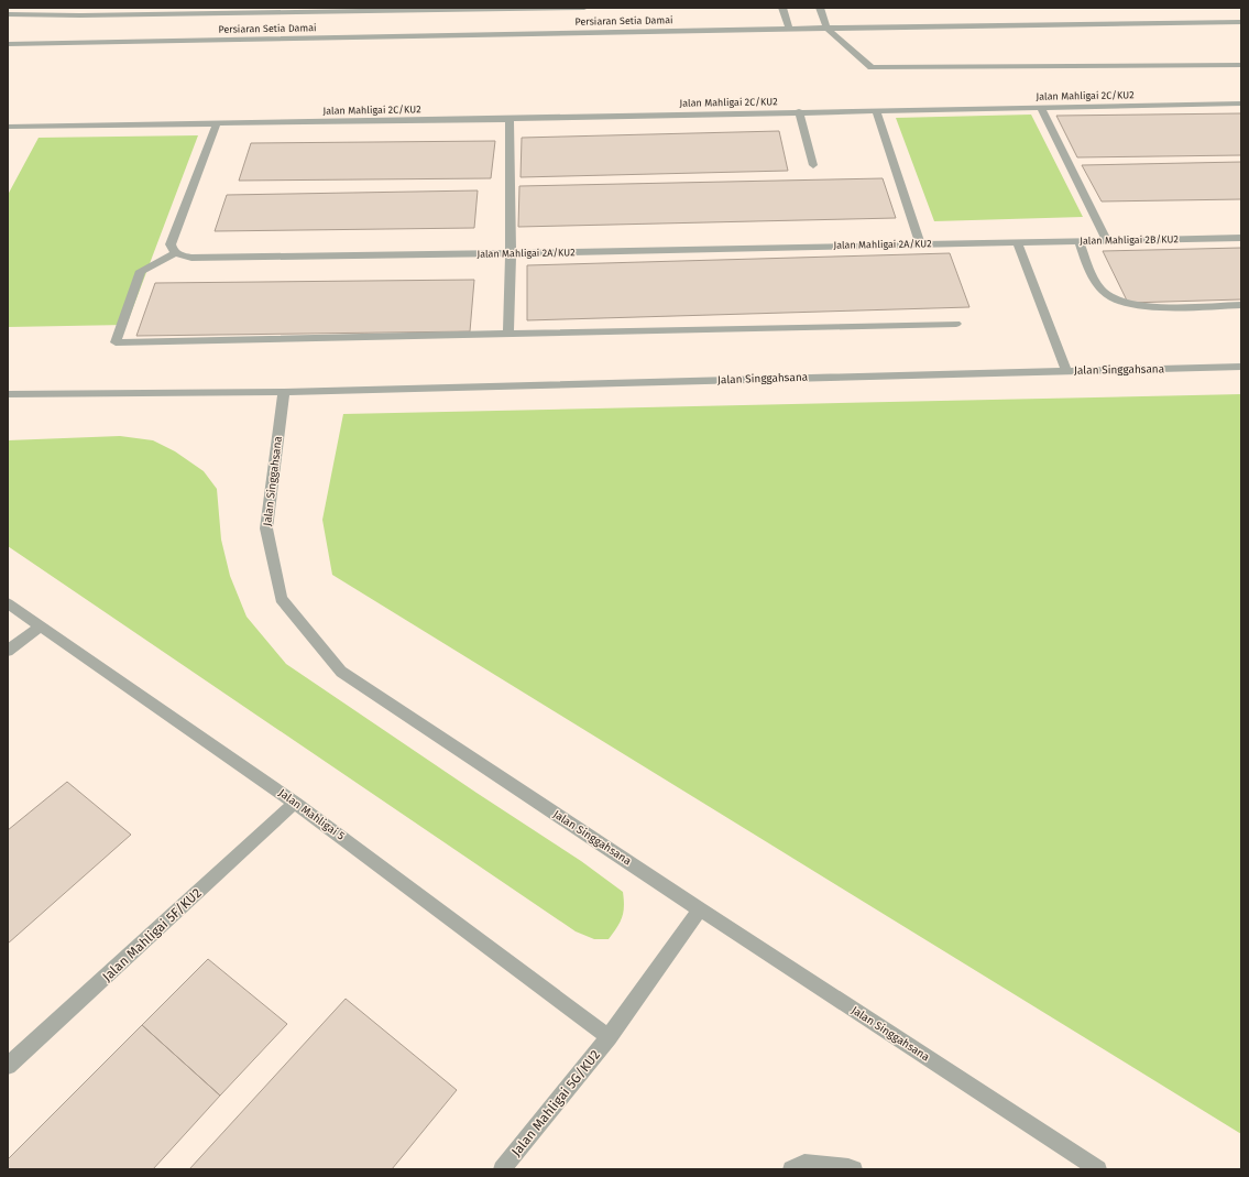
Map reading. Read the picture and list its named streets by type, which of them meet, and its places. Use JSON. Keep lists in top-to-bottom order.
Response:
{
  "streets": {
    "street": [
      "Persiaran Setia Damai",
      "Jalan Mahligai 2C/KU2",
      "Jalan Mahligai 2B/KU2",
      "Jalan Mahligai 2A/KU2",
      "Jalan Singgahsana",
      "Jalan Mahligai 5",
      "Jalan Mahligai 5F/KU2",
      "Jalan Mahligai 5G/KU2"
    ]
  },
  "crossings": [
    ["Jalan Mahligai 2B/KU2", "Jalan Mahligai 2A/KU2"],
    ["Jalan Singgahsana", "Jalan Mahligai 5G/KU2"],
    ["Jalan Mahligai 5", "Jalan Mahligai 5F/KU2"],
    ["Jalan Mahligai 5", "Jalan Mahligai 5G/KU2"]
  ]
}
